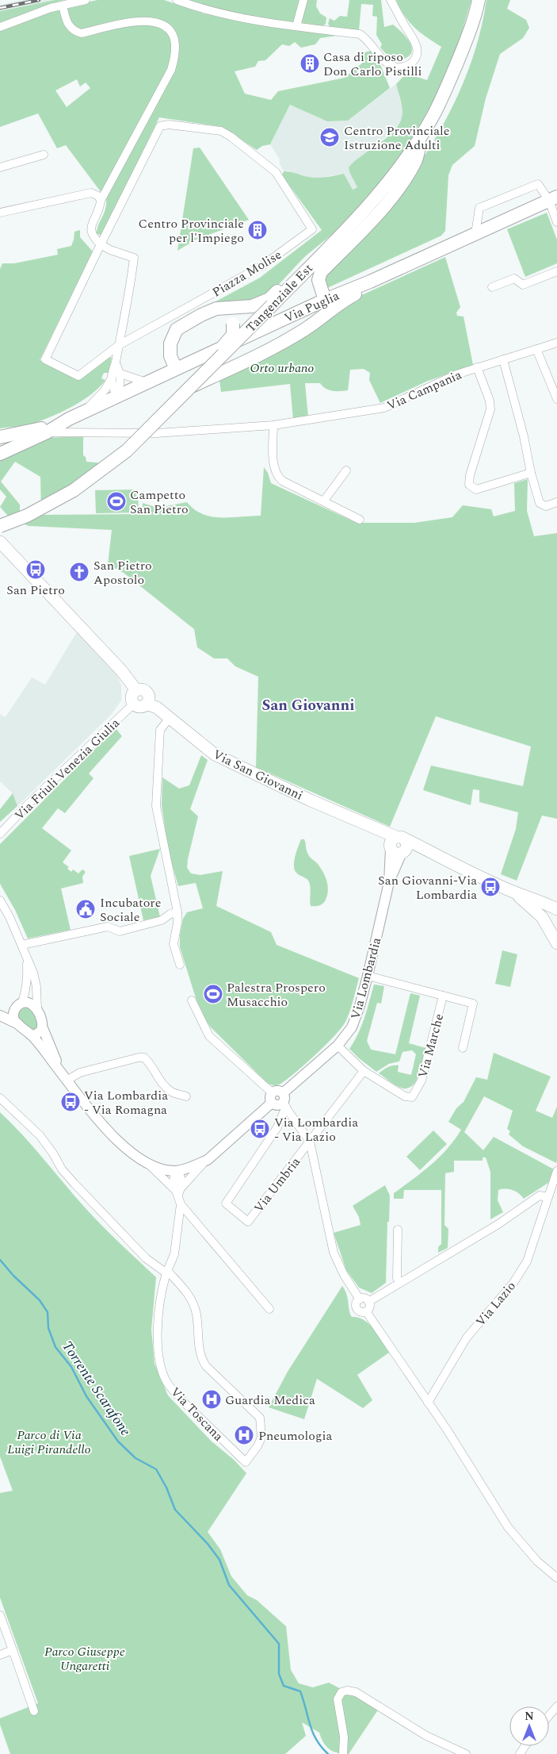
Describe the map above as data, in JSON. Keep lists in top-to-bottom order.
{
  "streets": {
    "main road": ["Tangenziale Est", "Via Puglia", "Via San Giovanni"],
    "street": [
      "Piazza Molise",
      "Via Campania",
      "Via Friuli Venezia Giulia",
      "Via Lombardia",
      "Via Marche",
      "Via Umbria",
      "Via Lazio",
      "Via Toscana"
    ]
  },
  "crossings": [
    ["Via Puglia", "Via Campania"],
    ["Via Friuli Venezia Giulia", "Via San Giovanni"],
    ["Via San Giovanni", "Via Lombardia"],
    ["Via Lombardia", "Via Marche"],
    ["Via Lombardia", "Via Umbria"],
    ["Via Lombardia", "Via Toscana"],
    ["Via Marche", "Via Umbria"]
  ],
  "districts": ["San Giovanni"],
  "water": ["Torrente Scarafone"],
  "parks": ["Orto urbano", "Parco di Via Luigi Pirandello", "Parco Giuseppe Ungaretti"],
  "places": {
    "building": ["Casa di riposo Don Carlo Pistilli", "Centro Provinciale per l'Impiego"],
    "school or university": ["Centro Provinciale Istruzione Adulti"],
    "sports": ["Campetto San Pietro", "Palestra Prospero Musacchio"],
    "bus stop": [
      "San Pietro",
      "San Giovanni-Via Lombardia",
      "Via Lombardia - Via Romagna",
      "Via Lombardia - Via Lazio"
    ],
    "church": ["San Pietro Apostolo"],
    "public building": ["Incubatore Sociale"],
    "hospital": ["Guardia Medica", "Pneumologia"]
  },
  "north": "top"
}
